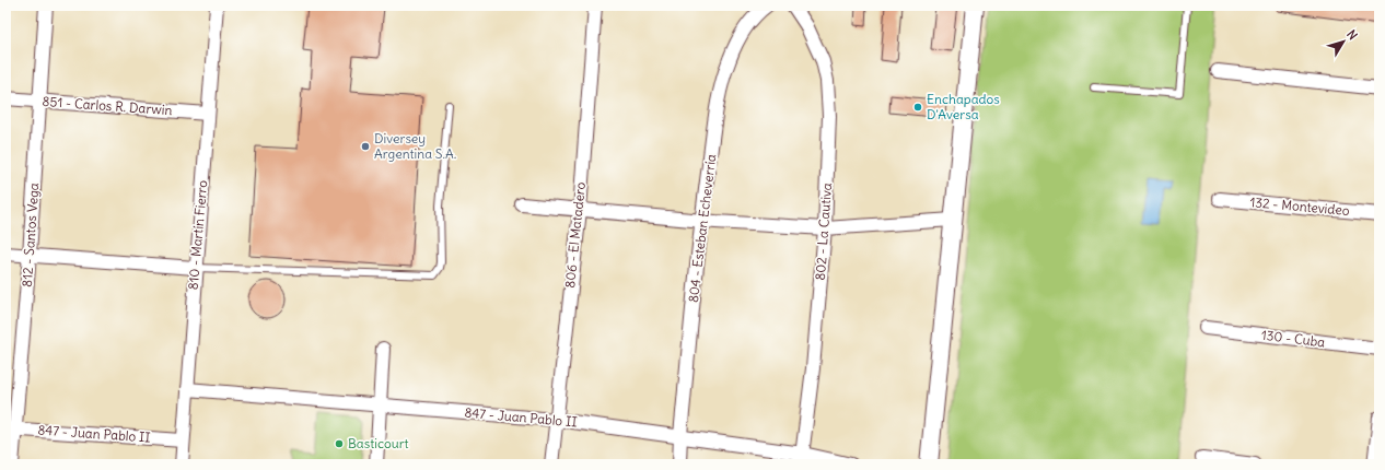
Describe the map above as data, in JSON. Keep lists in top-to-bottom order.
{
  "streets": {
    "street": [
      "851 - Carlos R. Darwin",
      "132 - Montevideo",
      "804 - Esteban Echeverría",
      "802 - La Cautiva",
      "812 - Santos Vega",
      "810 - Martín Fierro",
      "806 - El Matadero",
      "130 - Cuba",
      "847 - Juan Pablo II"
    ]
  },
  "crossings": [
    ["851 - Carlos R. Darwin", "812 - Santos Vega"],
    ["851 - Carlos R. Darwin", "810 - Martín Fierro"],
    ["804 - Esteban Echeverría", "847 - Juan Pablo II"],
    ["802 - La Cautiva", "847 - Juan Pablo II"],
    ["812 - Santos Vega", "847 - Juan Pablo II"],
    ["810 - Martín Fierro", "847 - Juan Pablo II"],
    ["806 - El Matadero", "847 - Juan Pablo II"]
  ],
  "places": ["Enchapados D'Aversa", "Diversey Argentina S.A.", "Basticourt"],
  "north": "top right"
}
